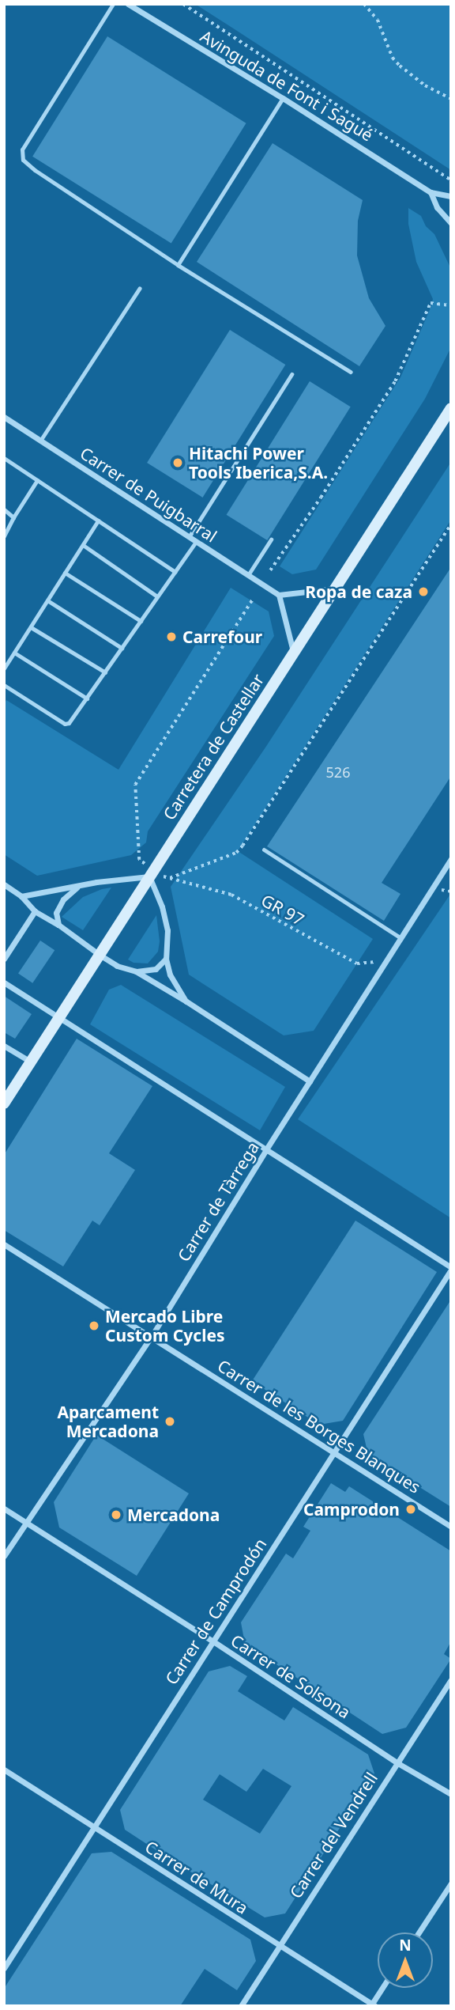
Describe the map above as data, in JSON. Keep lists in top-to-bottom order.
{
  "streets": {
    "street": [
      "Avinguda de Font i Sagué",
      "Carrer de Puigbarral",
      "Carretera de Castellar",
      "Carrer de Tàrrega",
      "Carrer de les Borges Blanques",
      "Carrer de Camprodón",
      "Carrer de Solsona",
      "Carrer del Vendrell",
      "Carrer de Mura"
    ],
    "path": ["GR 97"]
  },
  "crossings": [
    ["GR 97", "Carrer de Tàrrega"],
    ["Carrer de Tàrrega", "Carrer de les Borges Blanques"],
    ["Carrer de Tàrrega", "Carrer de Solsona"],
    ["Carrer de les Borges Blanques", "Carrer de Camprodón"],
    ["Carrer de Camprodón", "Carrer de Solsona"],
    ["Carrer de Camprodón", "Carrer de Mura"],
    ["Carrer de Solsona", "Carrer del Vendrell"],
    ["Carrer del Vendrell", "Carrer de Mura"]
  ],
  "places": [
    "Hitachi Power Tools Iberica,S.A.",
    "Ropa de caza",
    "Carrefour",
    "Mercado Libre Custom Cycles",
    "Aparcament Mercadona",
    "Camprodon",
    "Mercadona"
  ],
  "house_numbers": ["526"],
  "north": "top"
}
